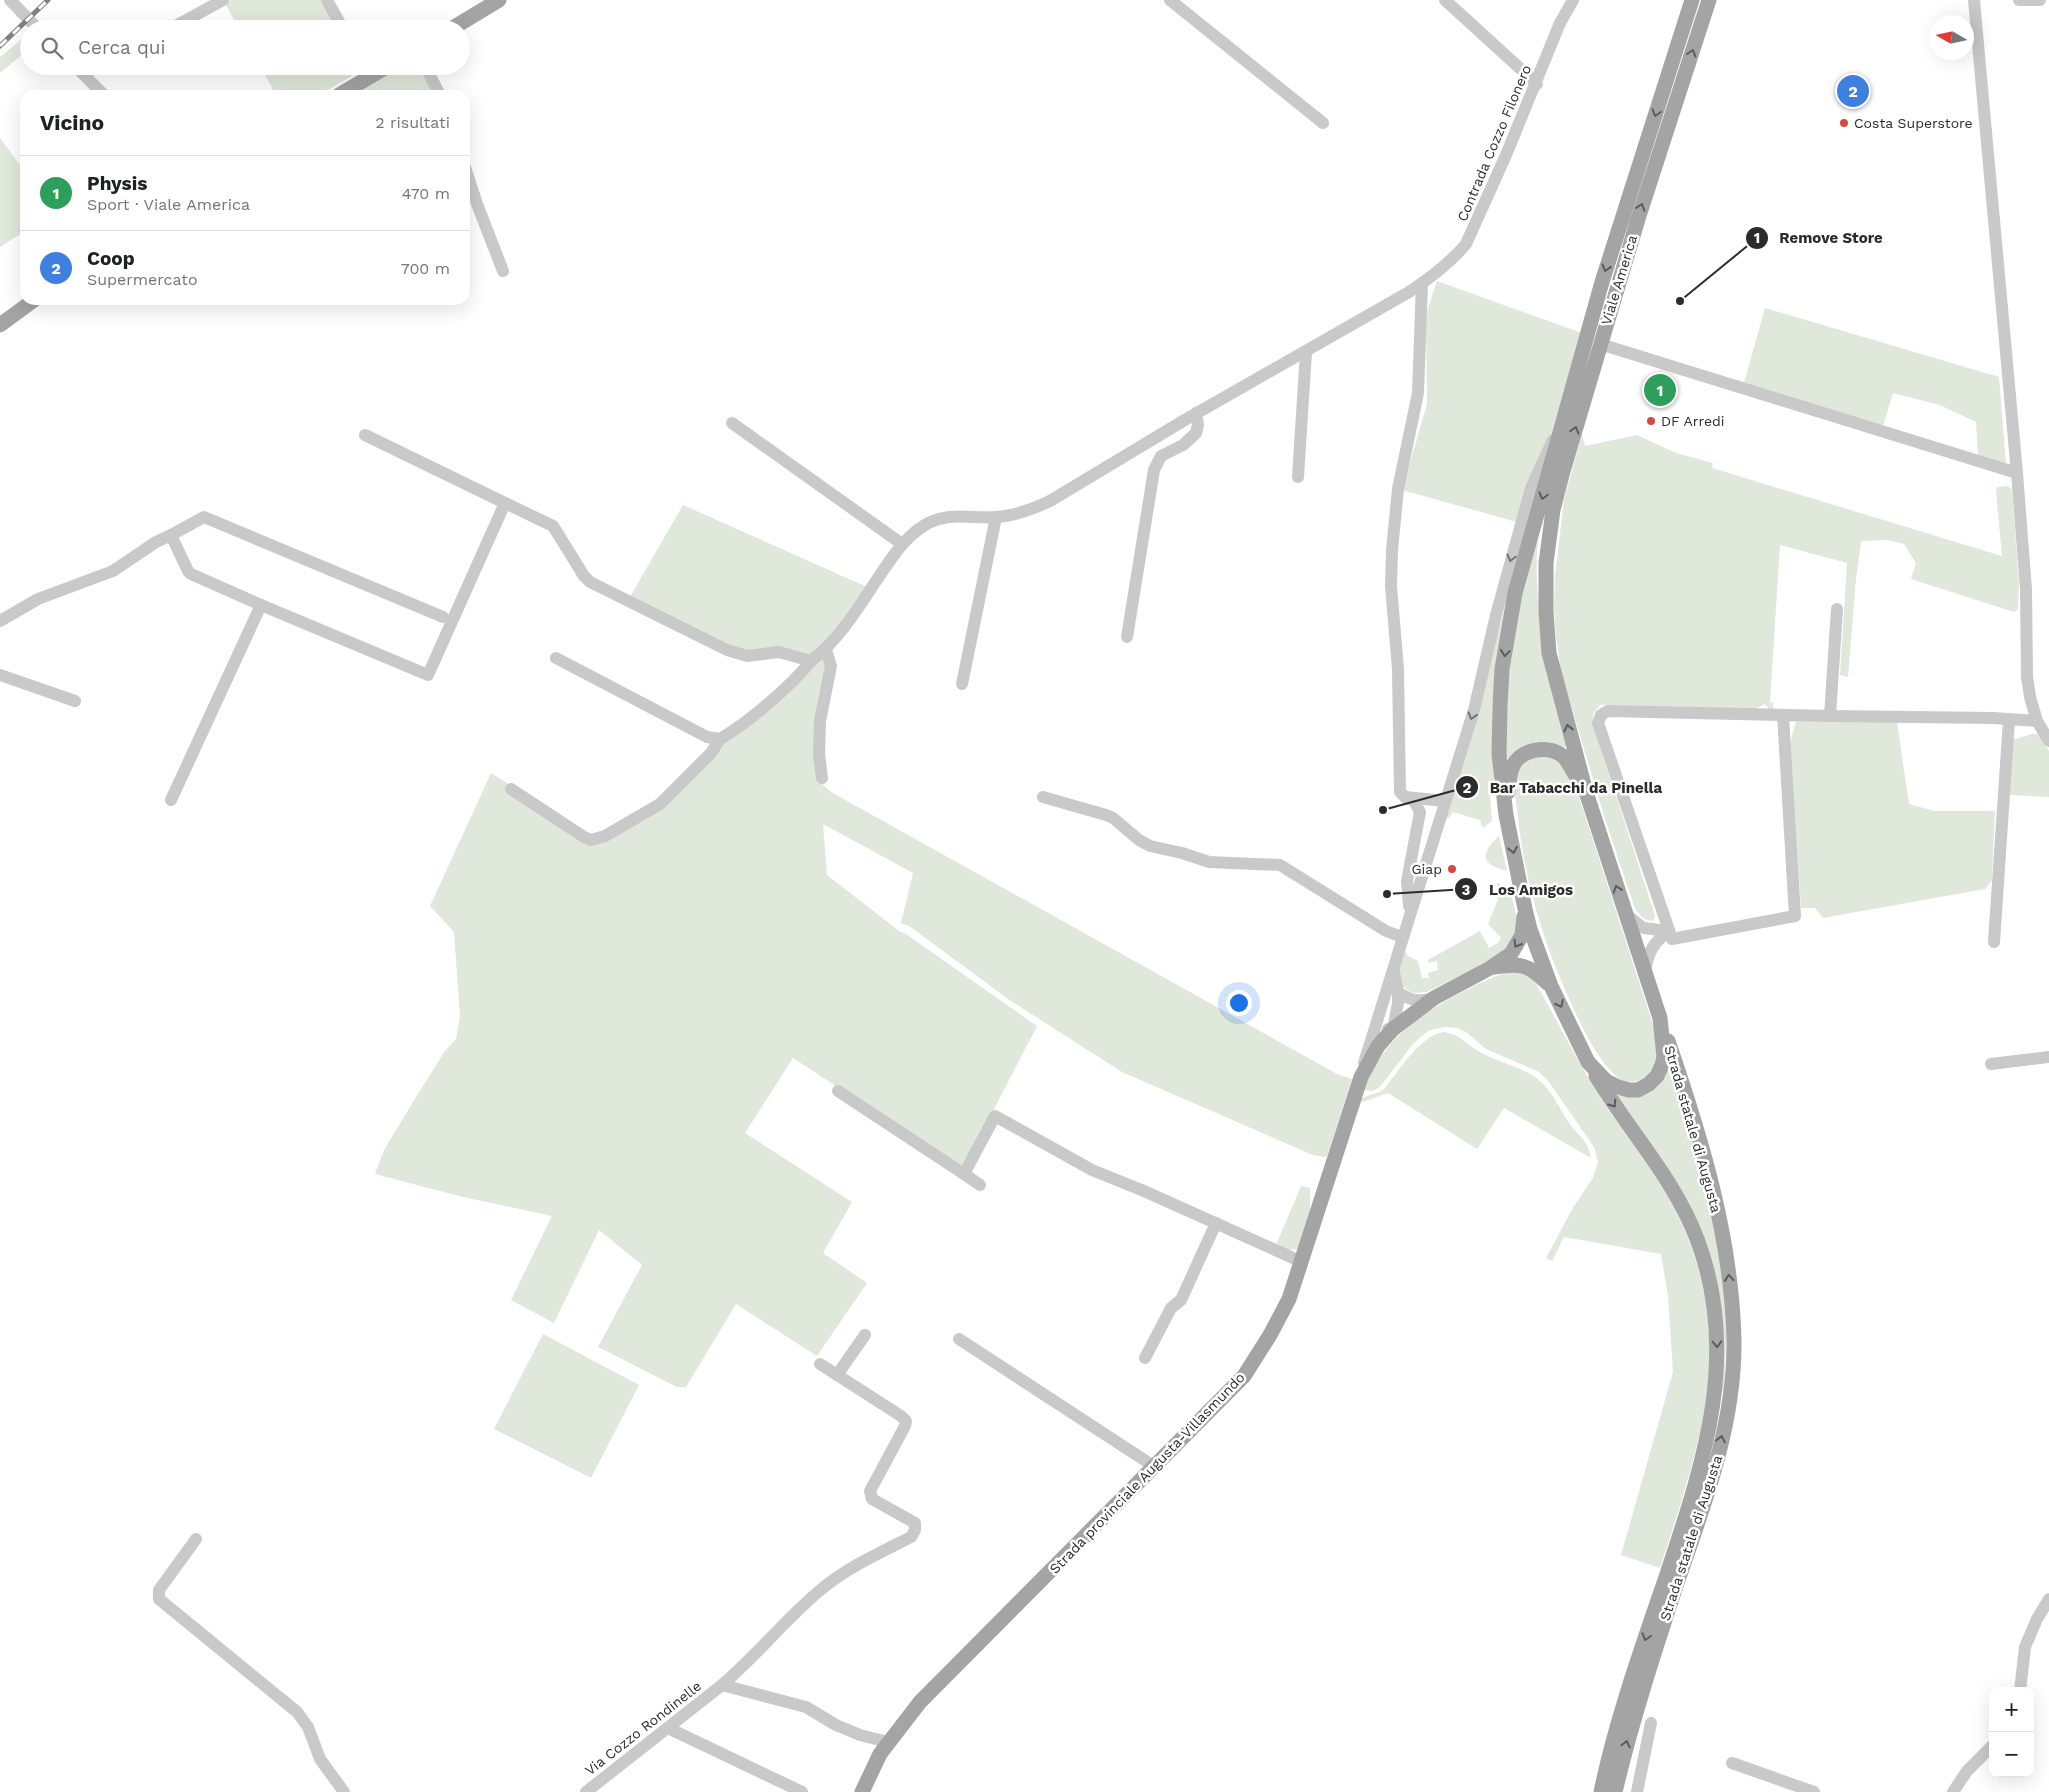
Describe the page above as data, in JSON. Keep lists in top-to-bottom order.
{
  "streets": {
    "main road": ["Viale America", "Strada statale di Augusta", "Strada provinciale Augusta-Villasmundo"],
    "street": ["Contrada Cozzo Filonero", "Via Cozzo Rondinelle"]
  },
  "crossings": [
    ["Strada provinciale Augusta-Villasmundo", "Via Cozzo Rondinelle"]
  ],
  "places": [
    "Costa Superstore",
    "Remove Store",
    "DF Arredi",
    "Bar Tabacchi da Pinella",
    "Giap",
    "Los Amigos"
  ],
  "north": "left",
  "page": {
    "search": "Cerca qui",
    "pins": ["2", "1"],
    "heading": ["Vicino", "2 risultati"],
    "list": [
      {
        "mark": "1",
        "name": "Physis",
        "note": "Sport · Viale America",
        "value": "470 m"
      },
      {
        "mark": "2",
        "name": "Coop",
        "note": "Supermercato",
        "value": "700 m"
      }
    ],
    "map_buttons": ["+", "−"]
  }
}
